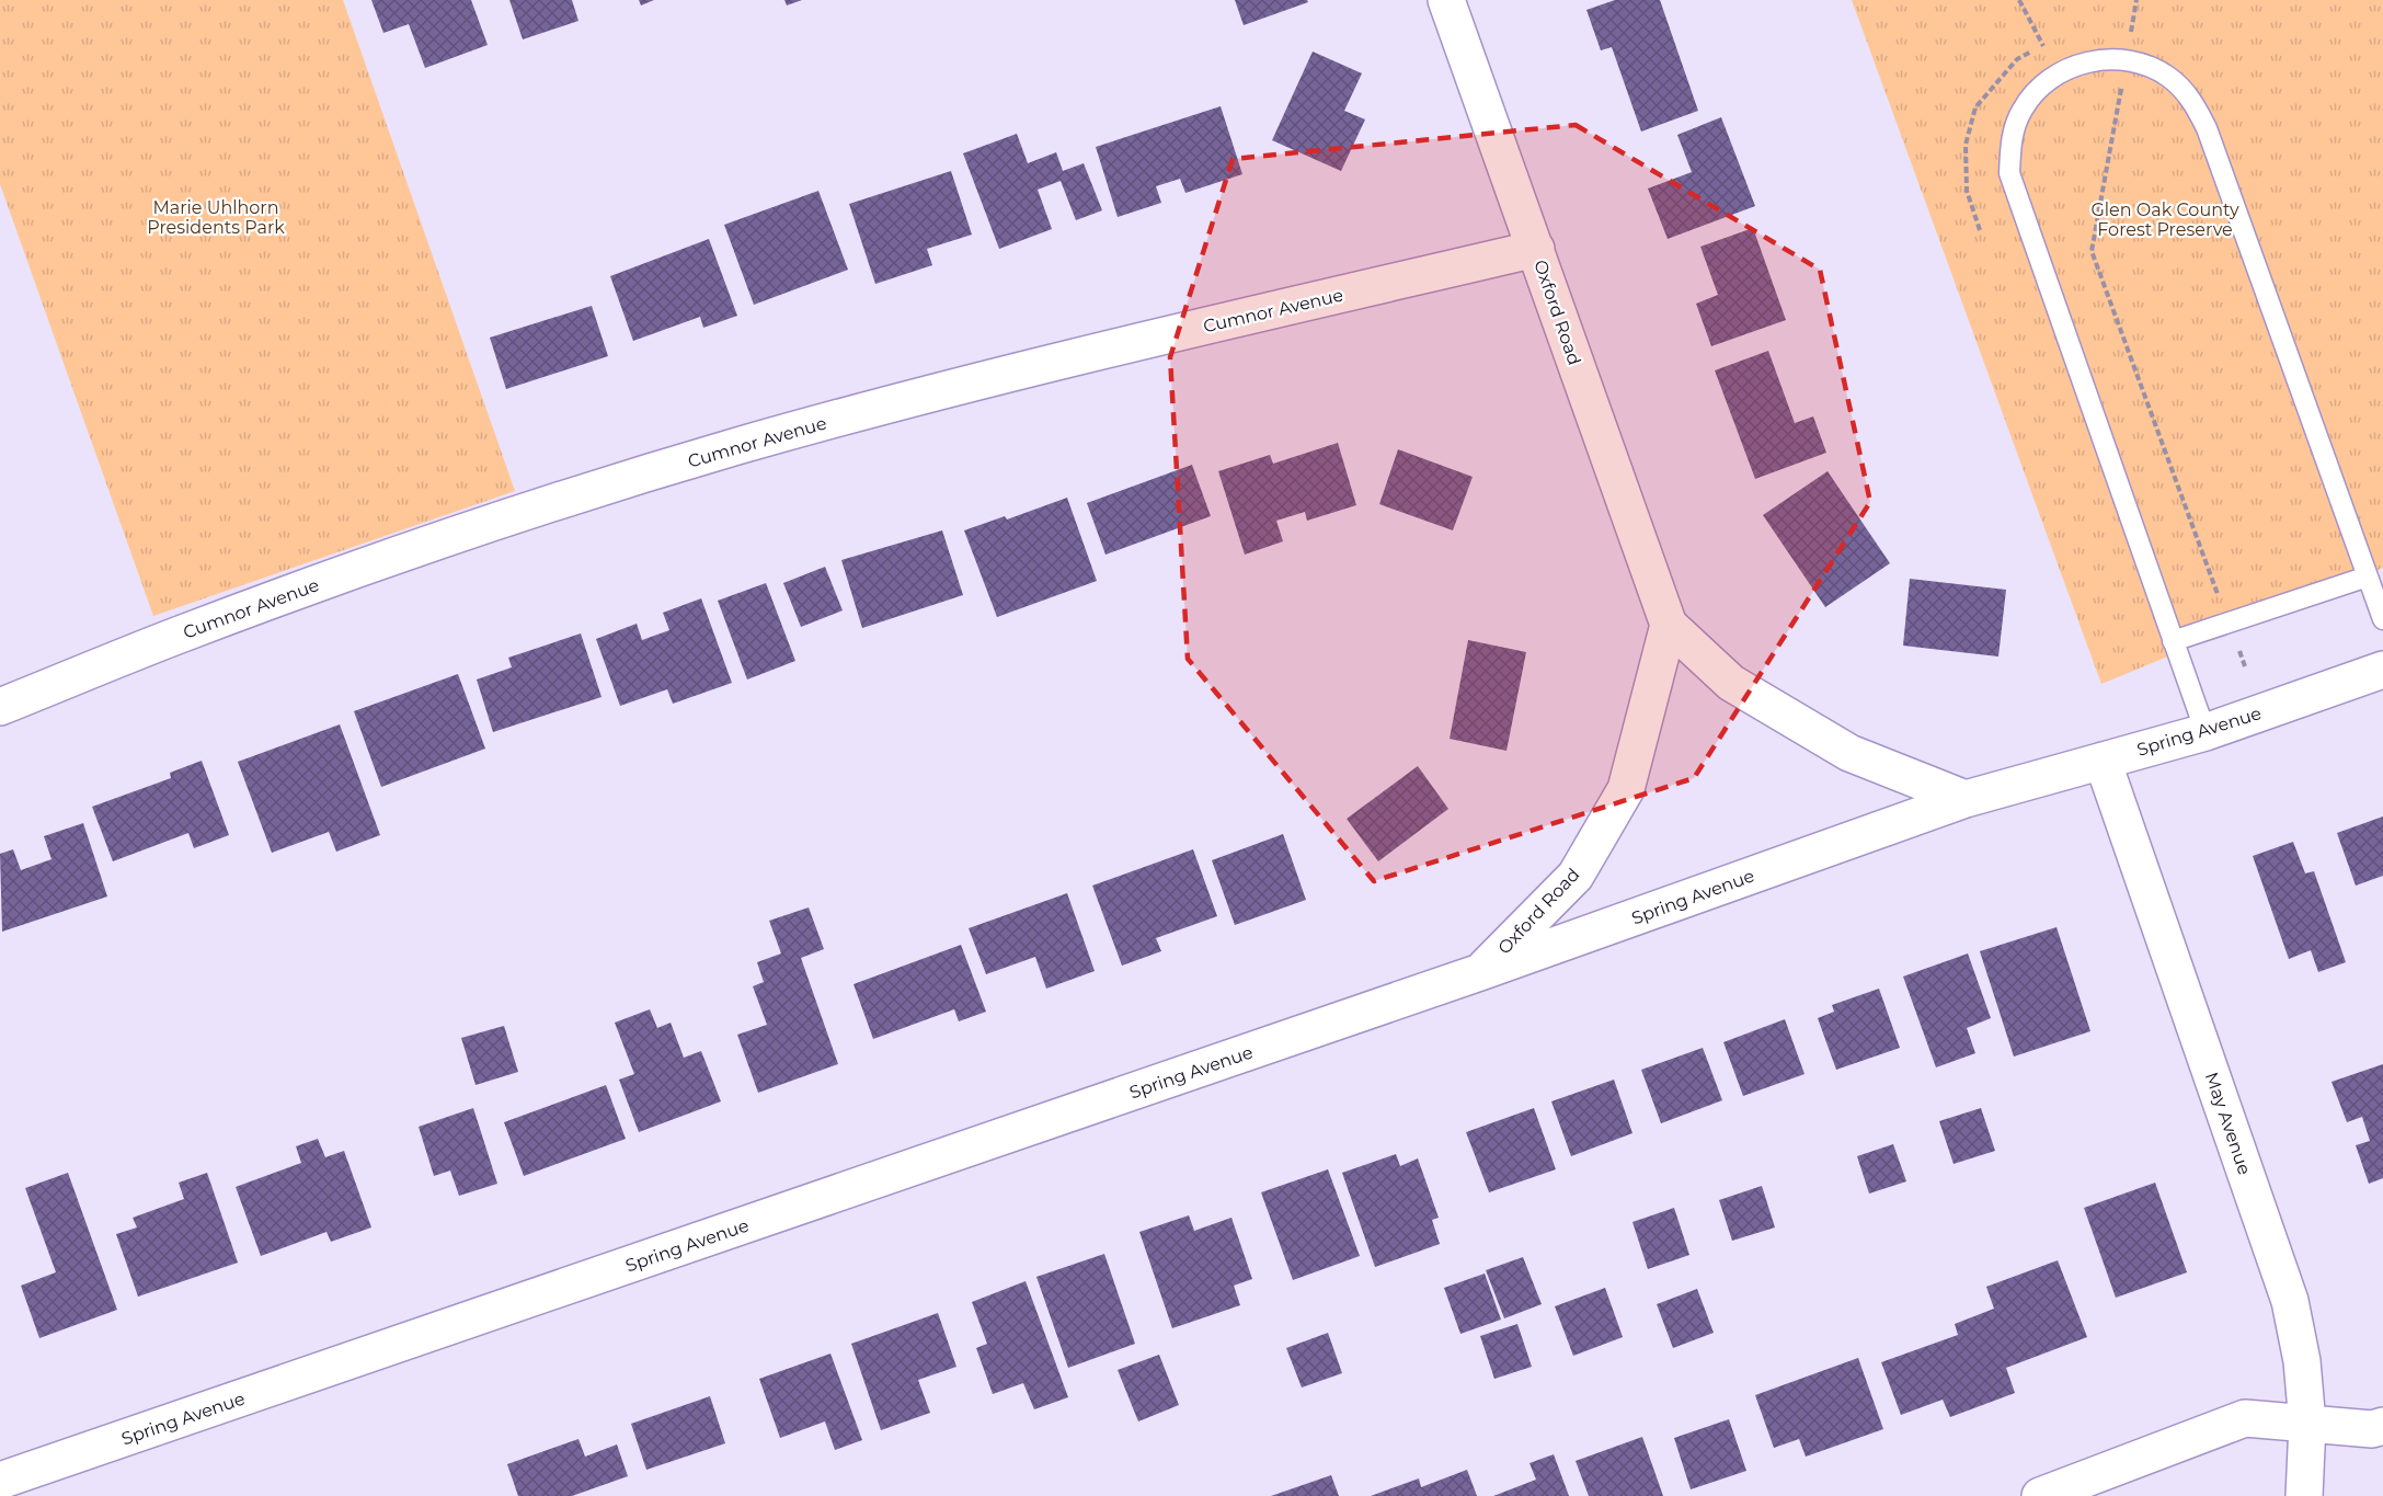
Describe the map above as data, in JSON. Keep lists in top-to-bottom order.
{
  "streets": {
    "street": [
      "Cumnor Avenue",
      "Oxford Road",
      "Spring Avenue",
      "May Avenue"
    ]
  },
  "crossings": [
    ["Cumnor Avenue", "Oxford Road"],
    ["Oxford Road", "Spring Avenue"],
    ["Spring Avenue", "May Avenue"]
  ],
  "parks": ["Marie Uhlhorn Presidents Park", "Glen Oak County Forest Preserve"]
}
